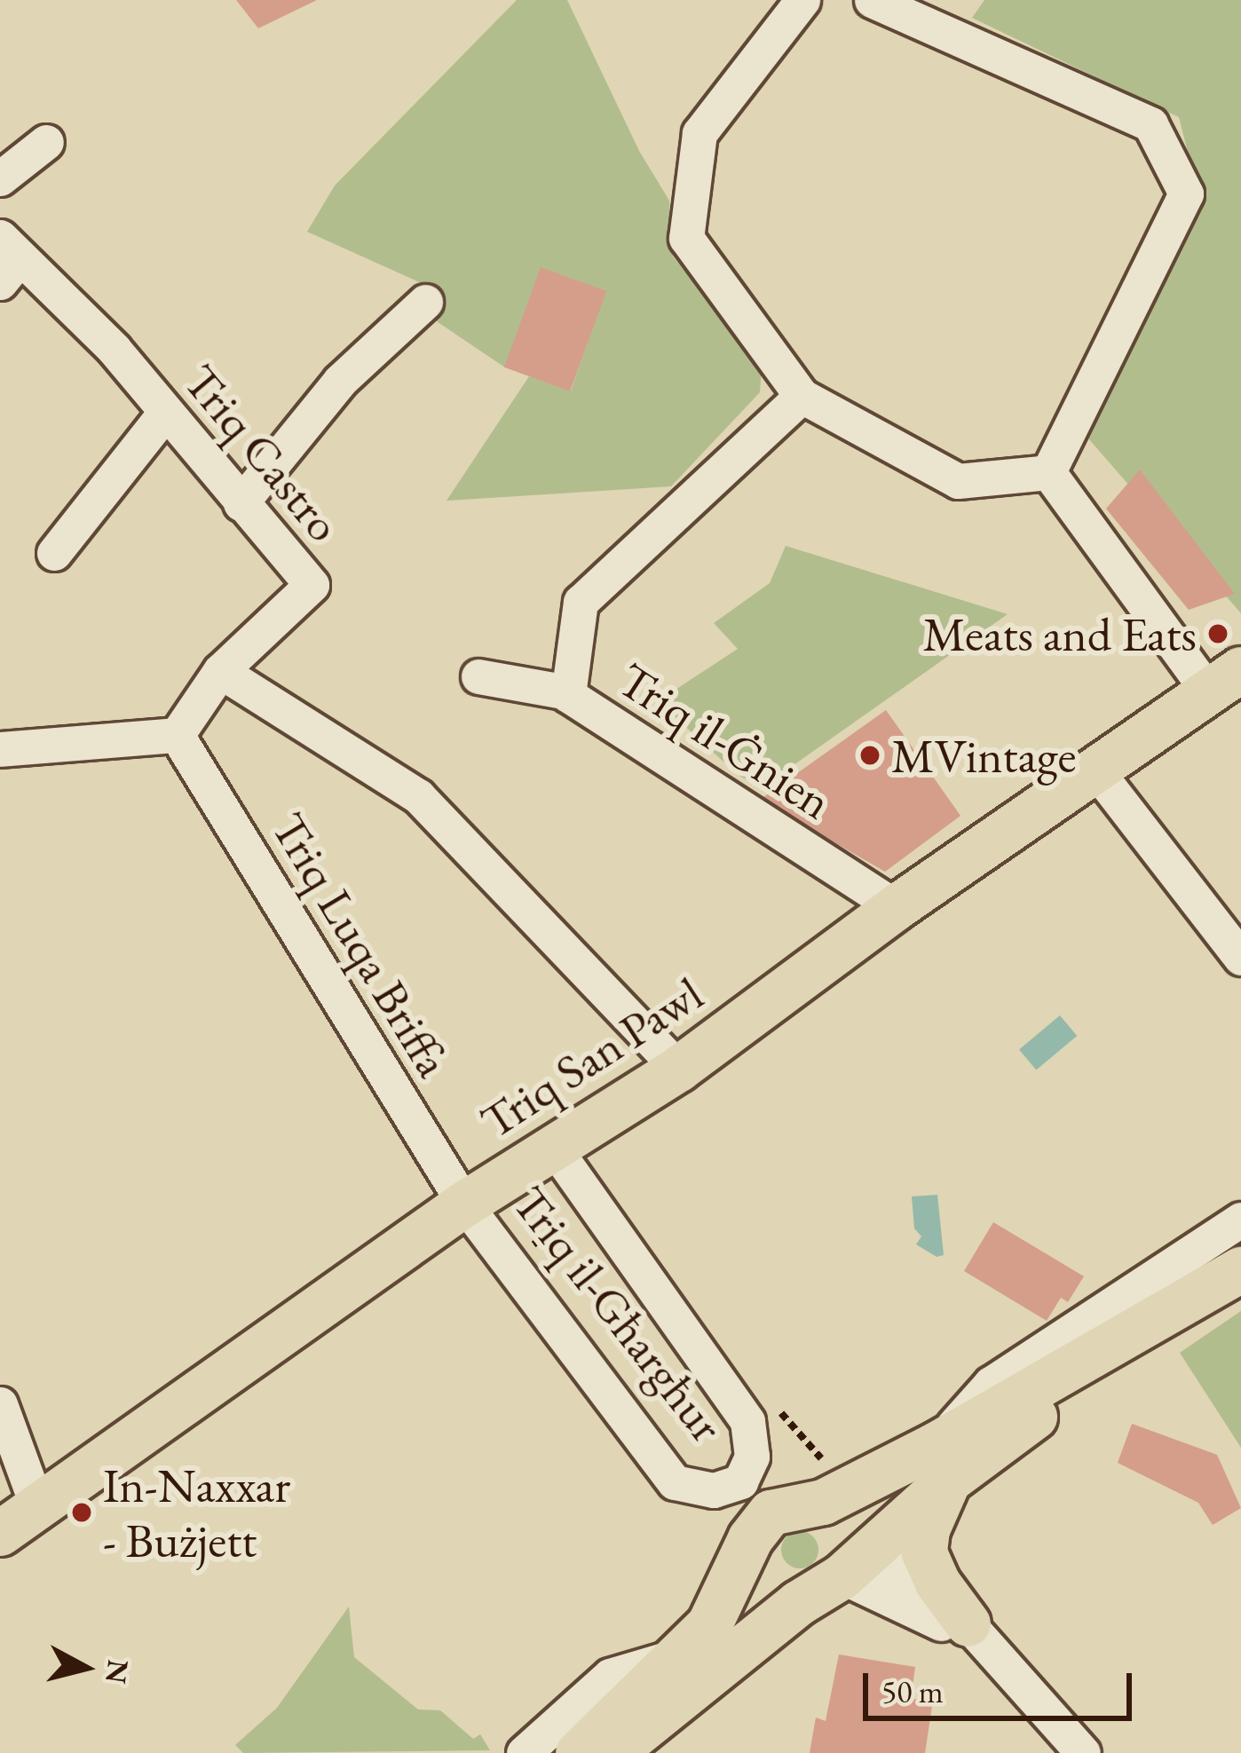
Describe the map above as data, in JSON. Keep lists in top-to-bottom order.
{
  "streets": {
    "main road": ["Triq San Pawl"],
    "street": [
      "Triq Castro",
      "Triq il-Ġnien",
      "Triq Luqa Briffa",
      "Triq il-Għargħur"
    ]
  },
  "crossings": [
    ["Triq Castro", "Triq Luqa Briffa"],
    ["Triq il-Ġnien", "Triq San Pawl"],
    ["Triq Luqa Briffa", "Triq San Pawl"],
    ["Triq Luqa Briffa", "Triq il-Għargħur"],
    ["Triq San Pawl", "Triq il-Għargħur"]
  ],
  "places": ["Meats and Eats", "MVintage", "In-Naxxar - Bużjett"],
  "scale_bar": "50 m",
  "north": "right"
}
